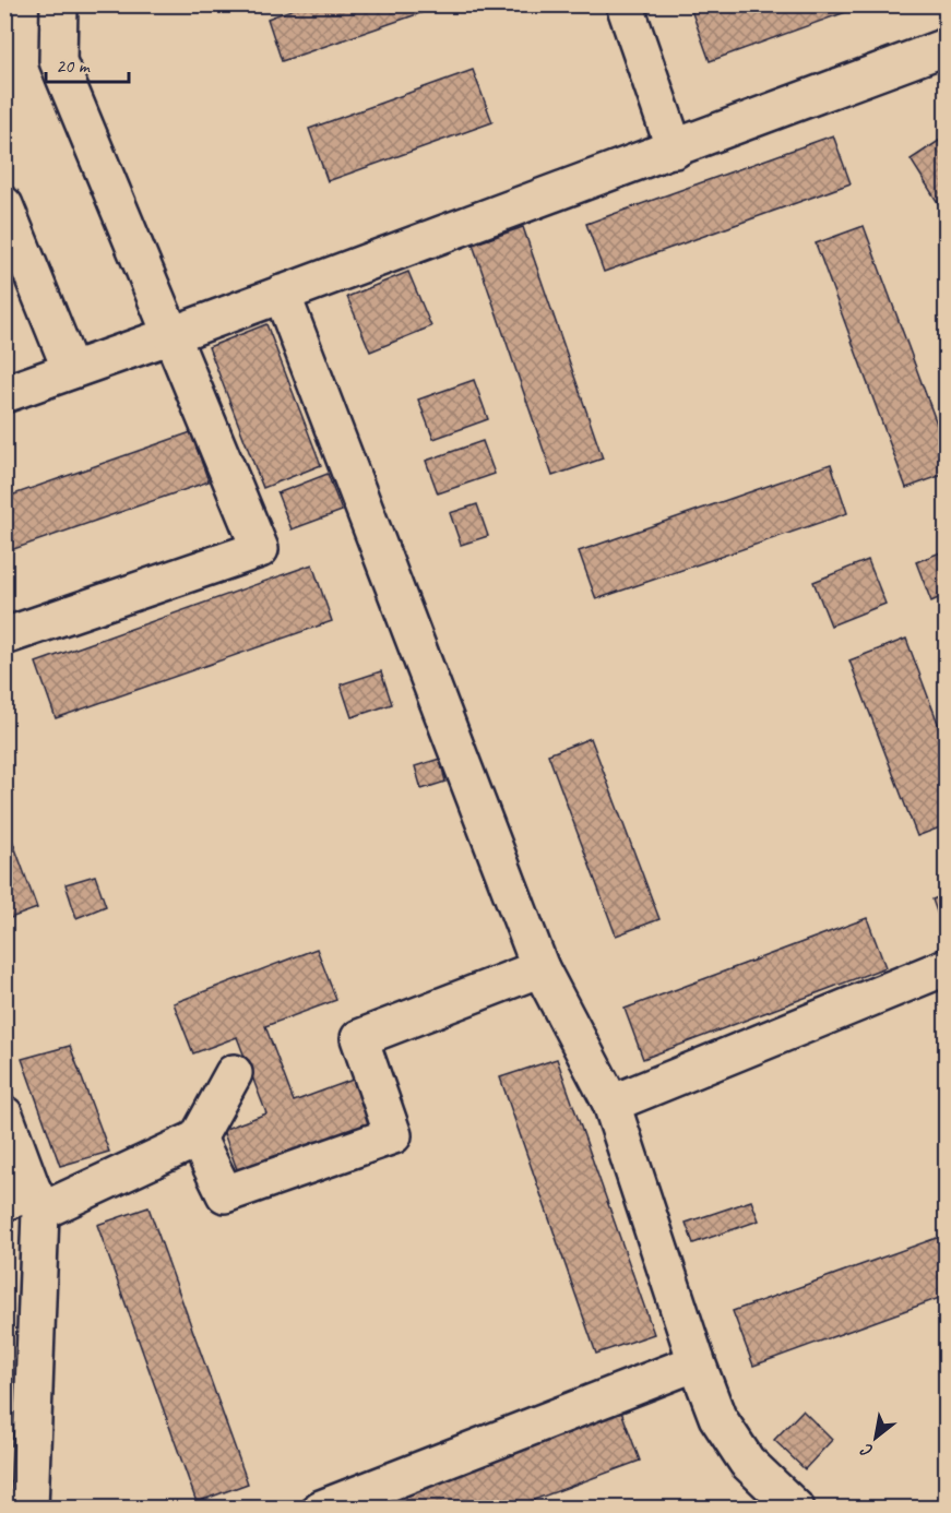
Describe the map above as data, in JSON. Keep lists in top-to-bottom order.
{
  "scale_bar": "20 m",
  "north": "bottom left"
}
